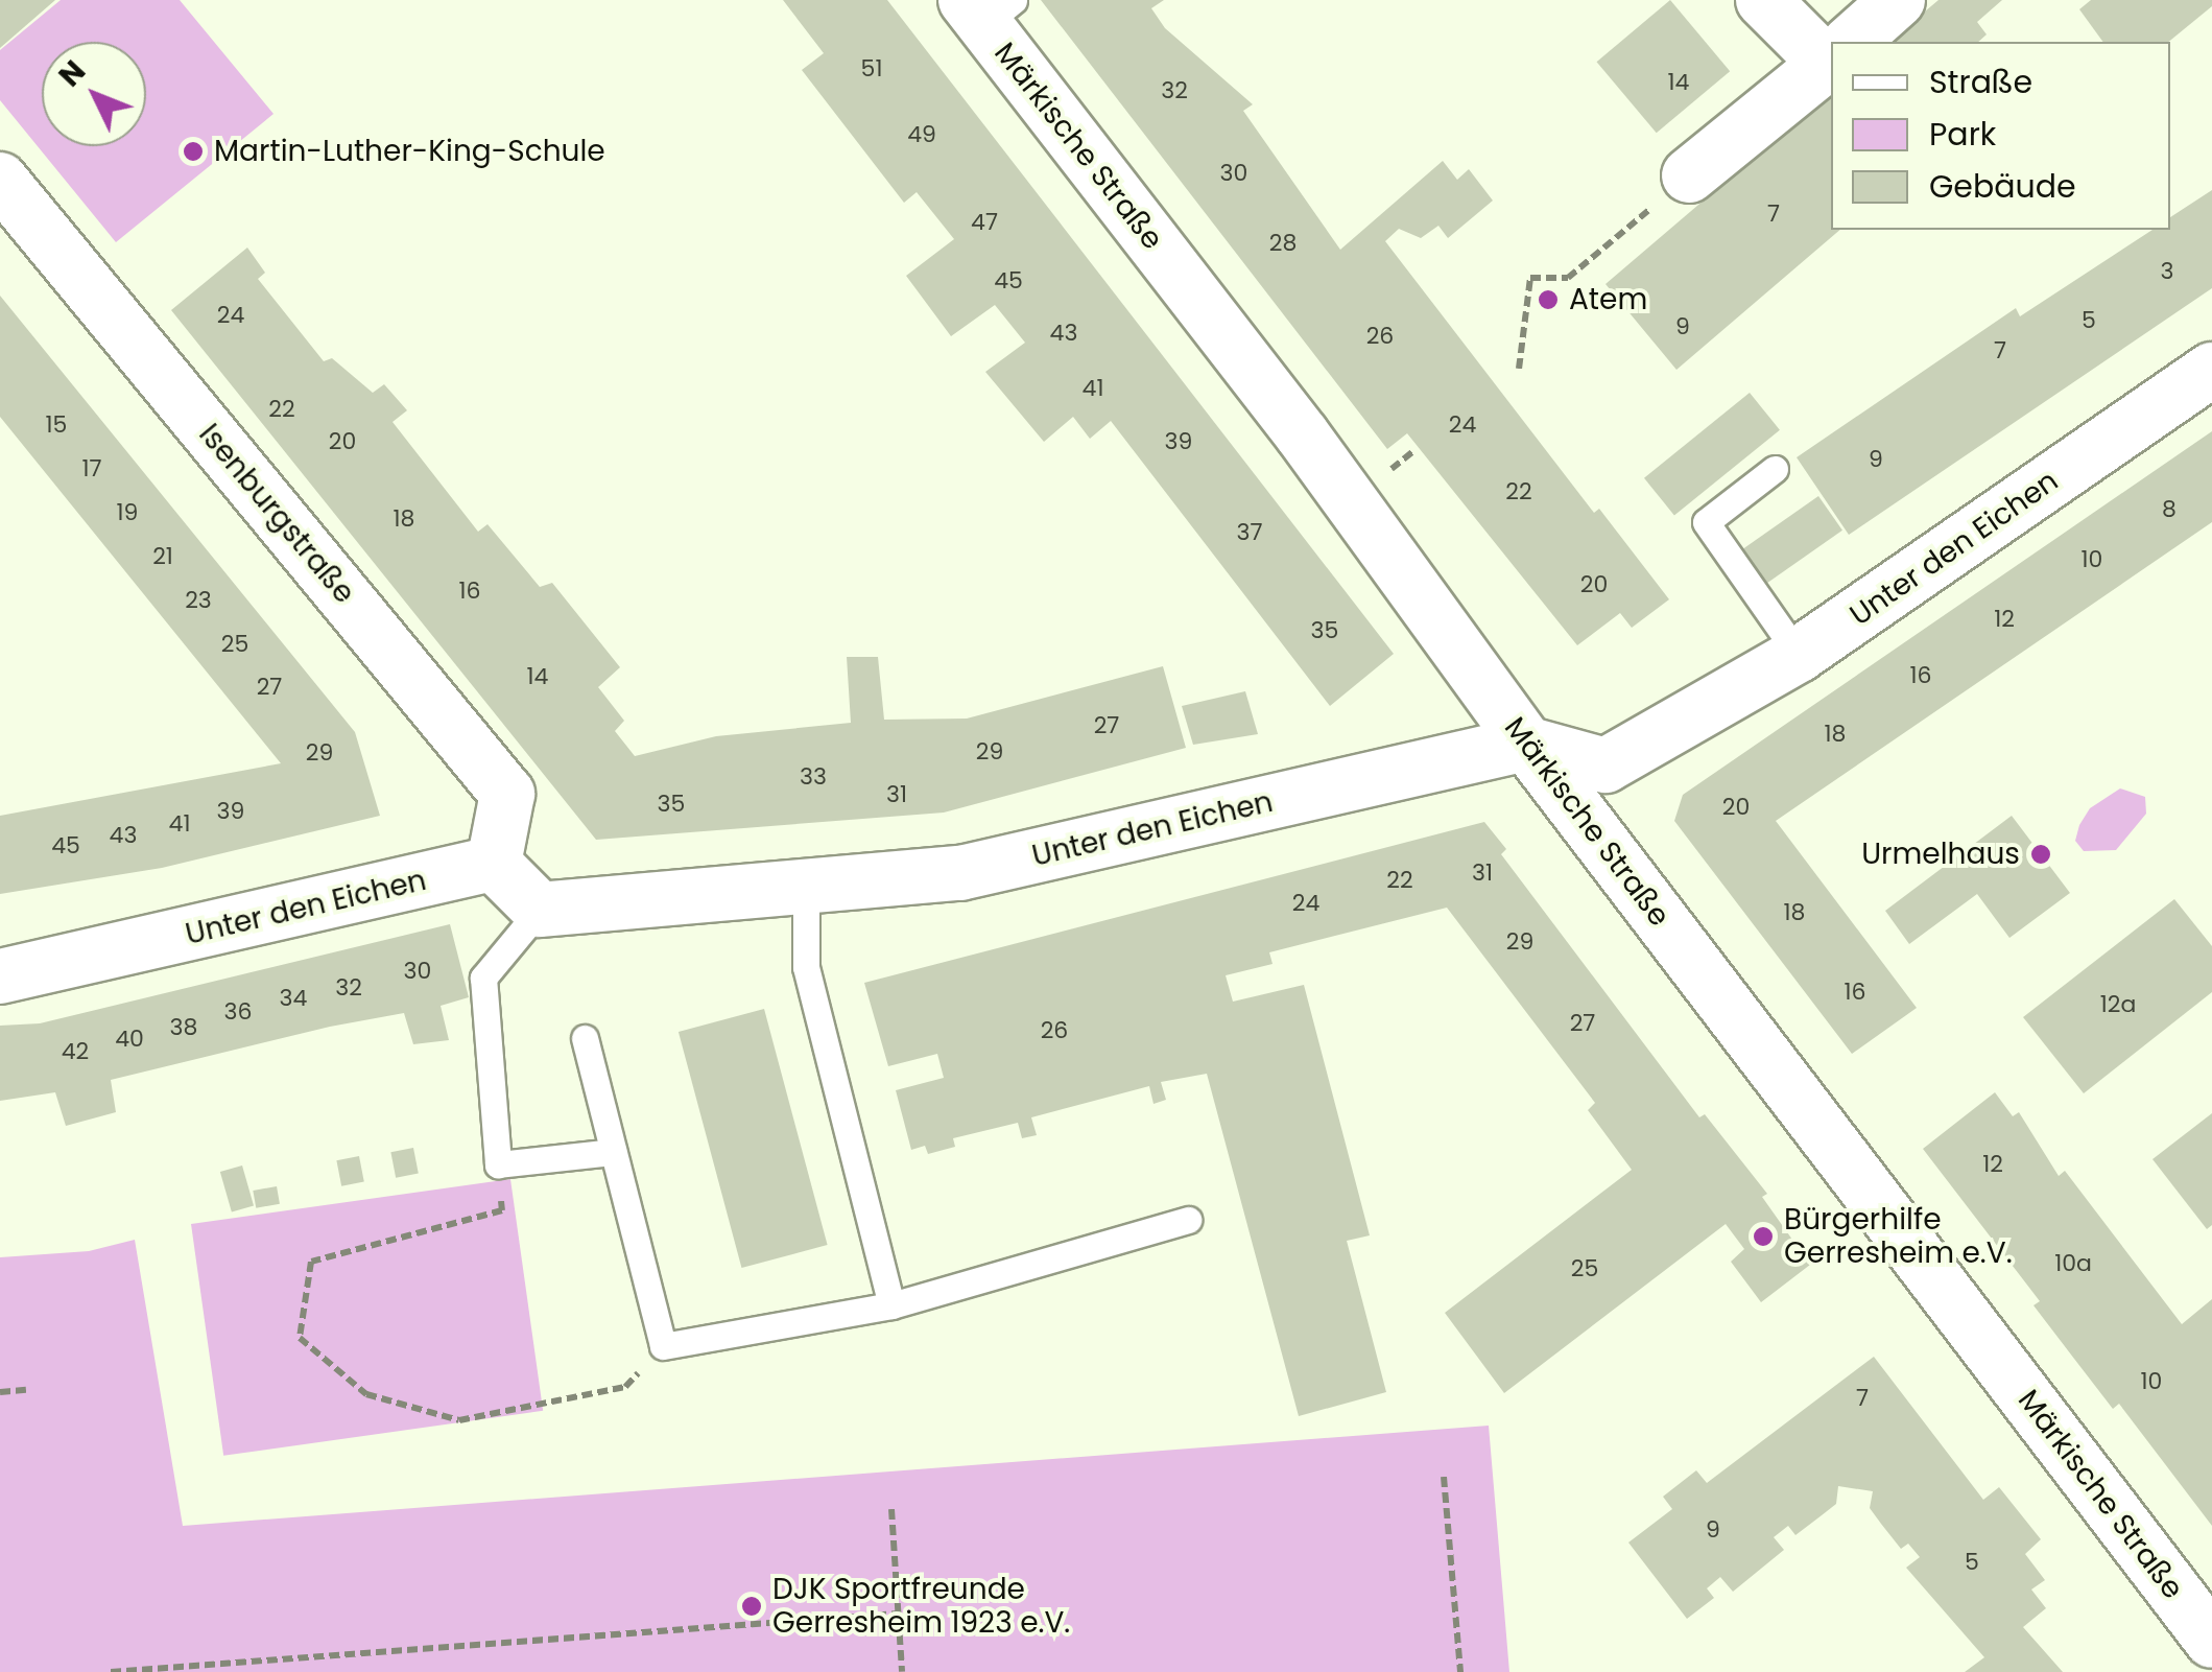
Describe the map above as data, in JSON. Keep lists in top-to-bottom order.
{
  "streets": {
    "street": ["Märkische Straße", "Isenburgstraße", "Unter den Eichen"]
  },
  "crossings": [
    ["Märkische Straße", "Unter den Eichen"],
    ["Isenburgstraße", "Unter den Eichen"]
  ],
  "places": [
    "Martin-Luther-King-Schule",
    "Atem",
    "Urmelhaus",
    "Bürgerhilfe Gerresheim e.V.",
    "DJK Sportfreunde Gerresheim 1923 e.V."
  ],
  "house_numbers": [
    "51",
    "14",
    "32",
    "49",
    "30",
    "7",
    "47",
    "28",
    "3",
    "45",
    "24",
    "5",
    "9",
    "43",
    "26",
    "7",
    "41",
    "22",
    "15",
    "24",
    "20",
    "39",
    "9",
    "17",
    "22",
    "8",
    "19",
    "18",
    "37",
    "21",
    "10",
    "20",
    "16",
    "23",
    "12",
    "35",
    "25",
    "16",
    "14",
    "27",
    "27",
    "18",
    "29",
    "29",
    "33",
    "31",
    "35",
    "20",
    "39",
    "41",
    "43",
    "45",
    "31",
    "22",
    "24",
    "18",
    "29",
    "30",
    "32",
    "16",
    "34",
    "12a",
    "36",
    "27",
    "38",
    "26",
    "40",
    "42",
    "12",
    "10a",
    "25",
    "10",
    "7",
    "9",
    "5"
  ],
  "legend": ["Straße", "Park", "Gebäude"],
  "north": "top left"
}
